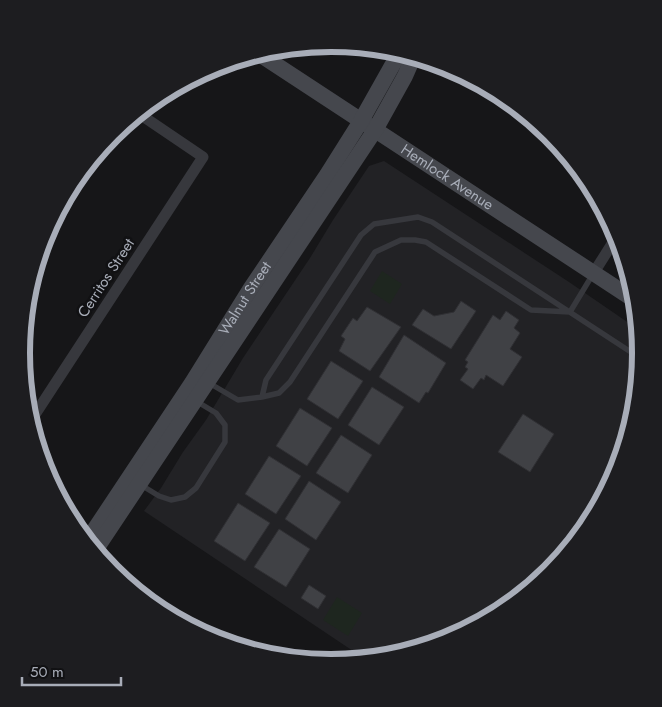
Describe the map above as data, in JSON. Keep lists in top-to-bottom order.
{
  "streets": {
    "street": ["Hemlock Avenue", "Cerritos Street", "Walnut Street"]
  },
  "crossings": [
    ["Hemlock Avenue", "Walnut Street"]
  ],
  "scale_bar": "50 m"
}
